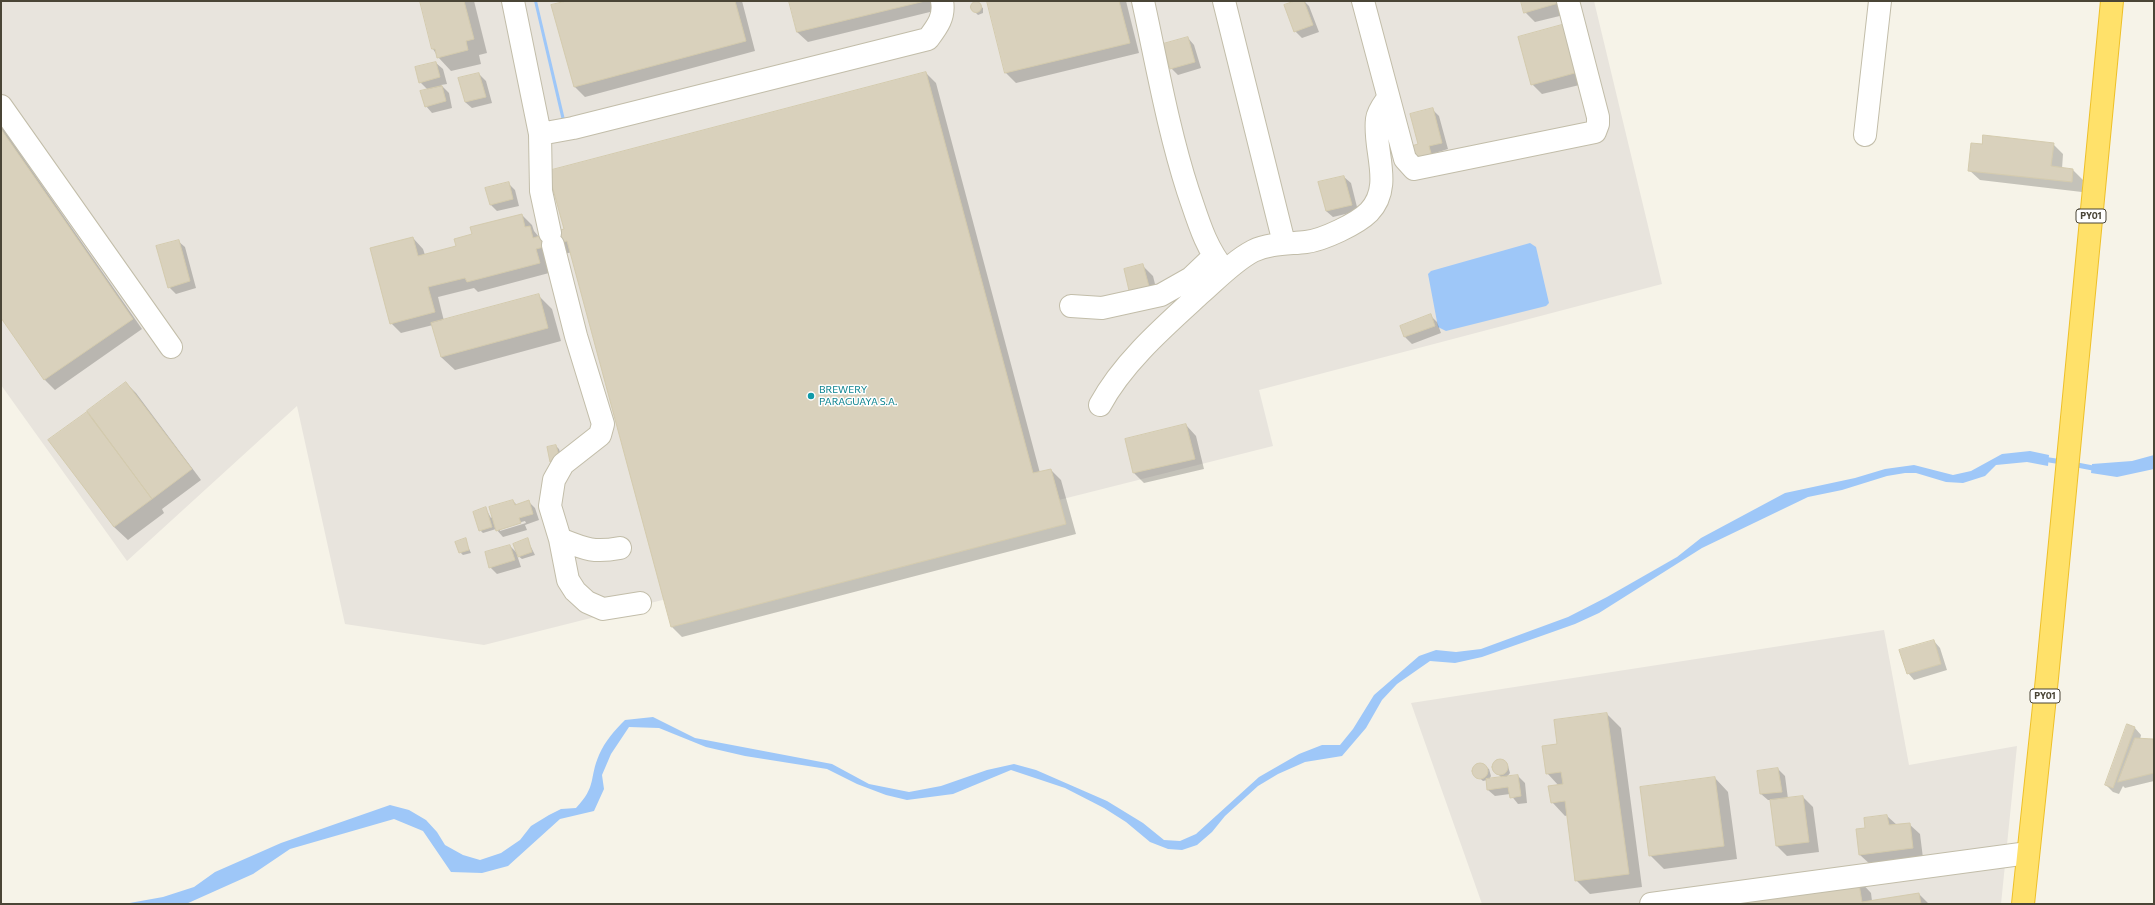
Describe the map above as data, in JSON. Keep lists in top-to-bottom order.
{
  "streets": {
    "highway": ["PY01"]
  },
  "places": ["BREWERY PARAGUAYA S.A."]
}
